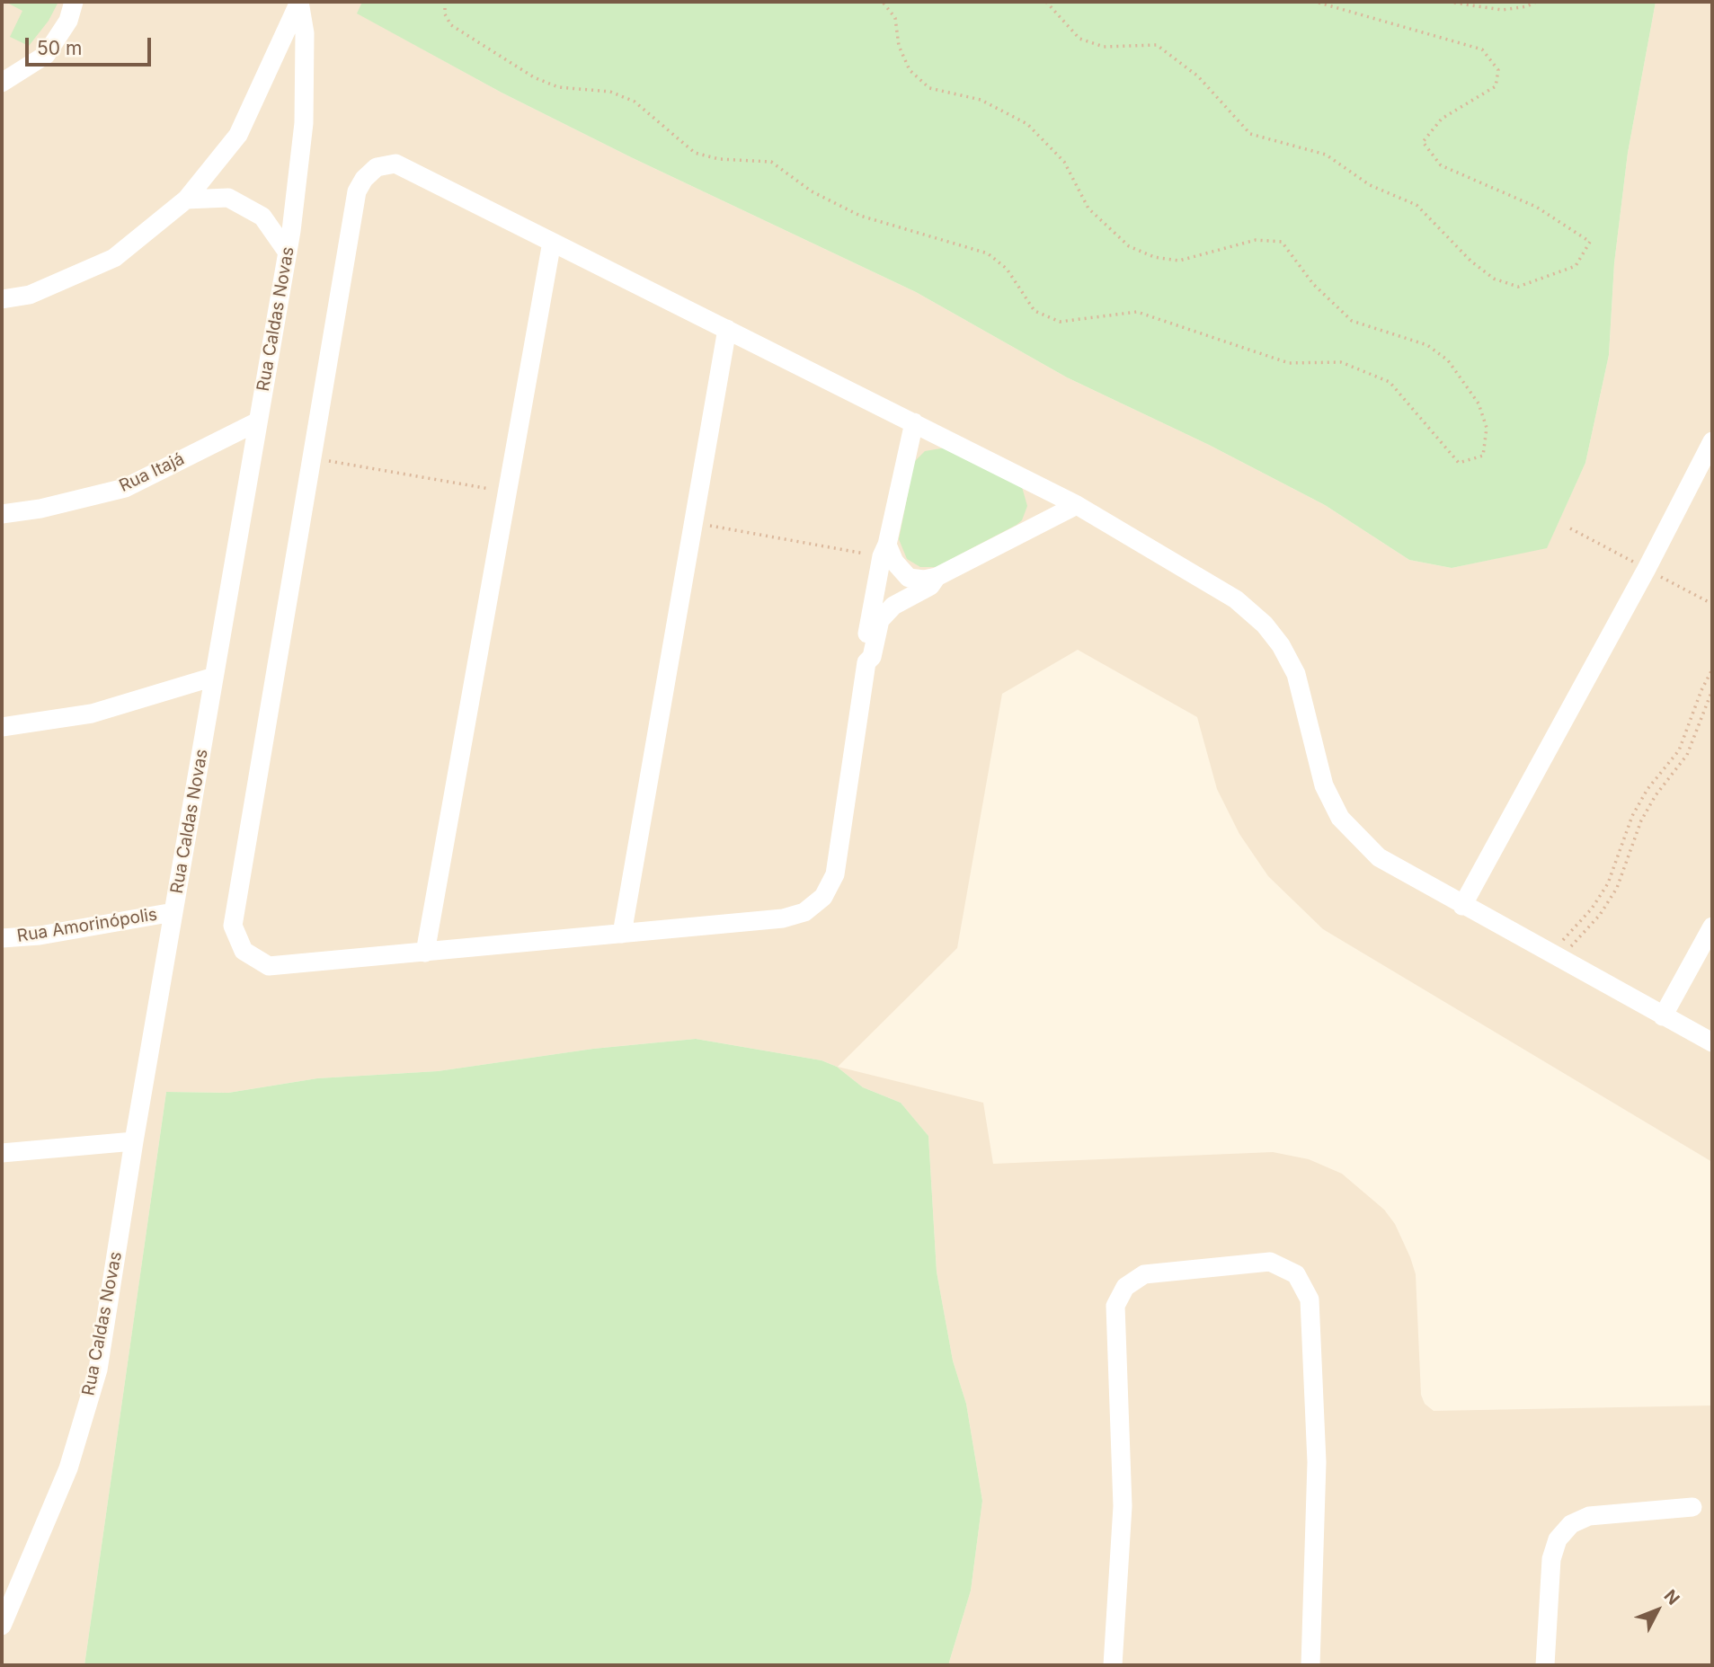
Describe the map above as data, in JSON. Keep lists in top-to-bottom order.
{
  "streets": {
    "street": ["Rua Caldas Novas", "Rua Itajá", "Rua Amorinópolis"]
  },
  "crossings": [
    ["Rua Caldas Novas", "Rua Itajá"],
    ["Rua Caldas Novas", "Rua Amorinópolis"]
  ],
  "scale_bar": "50 m",
  "north": "top right"
}
